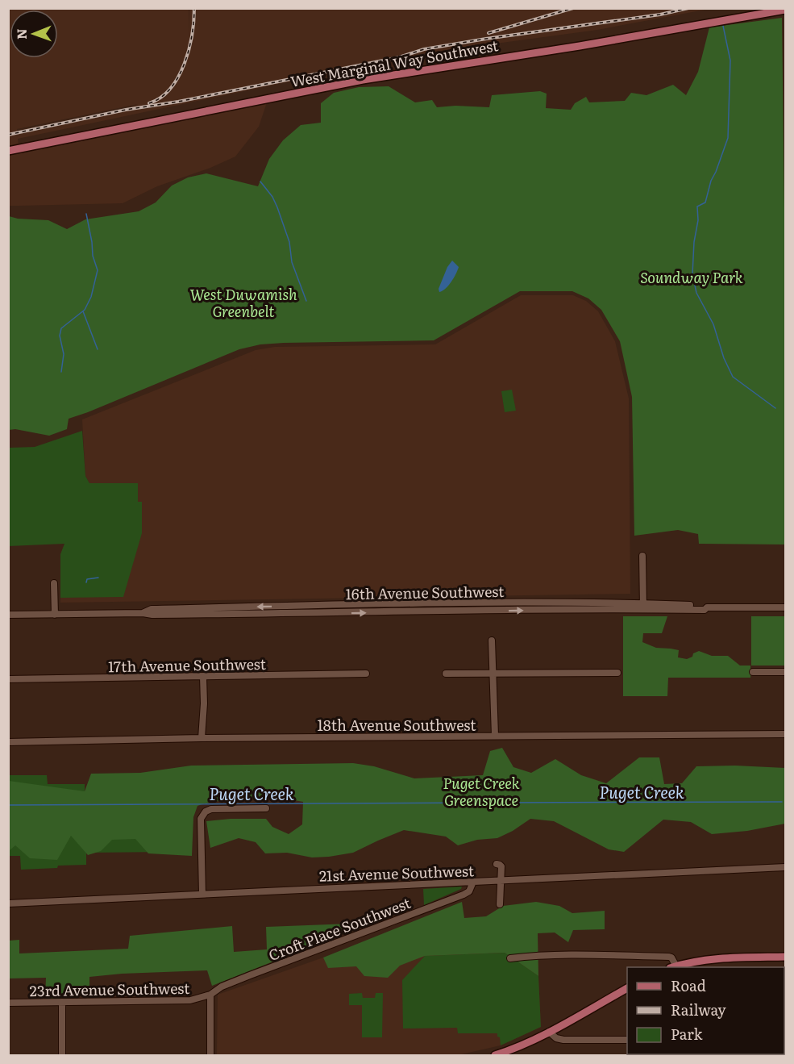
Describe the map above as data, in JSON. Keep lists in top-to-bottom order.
{
  "streets": {
    "main road": ["West Marginal Way Southwest"],
    "street": [
      "16th Avenue Southwest",
      "17th Avenue Southwest",
      "18th Avenue Southwest",
      "21st Avenue Southwest",
      "Croft Place Southwest",
      "23rd Avenue Southwest"
    ]
  },
  "crossings": [
    ["21st Avenue Southwest", "Croft Place Southwest"],
    ["Croft Place Southwest", "23rd Avenue Southwest"]
  ],
  "water": ["Puget Creek"],
  "parks": ["Soundway Park", "West Duwamish Greenbelt", "Puget Creek Greenspace"],
  "legend": ["Road", "Railway", "Park"],
  "north": "left"
}
